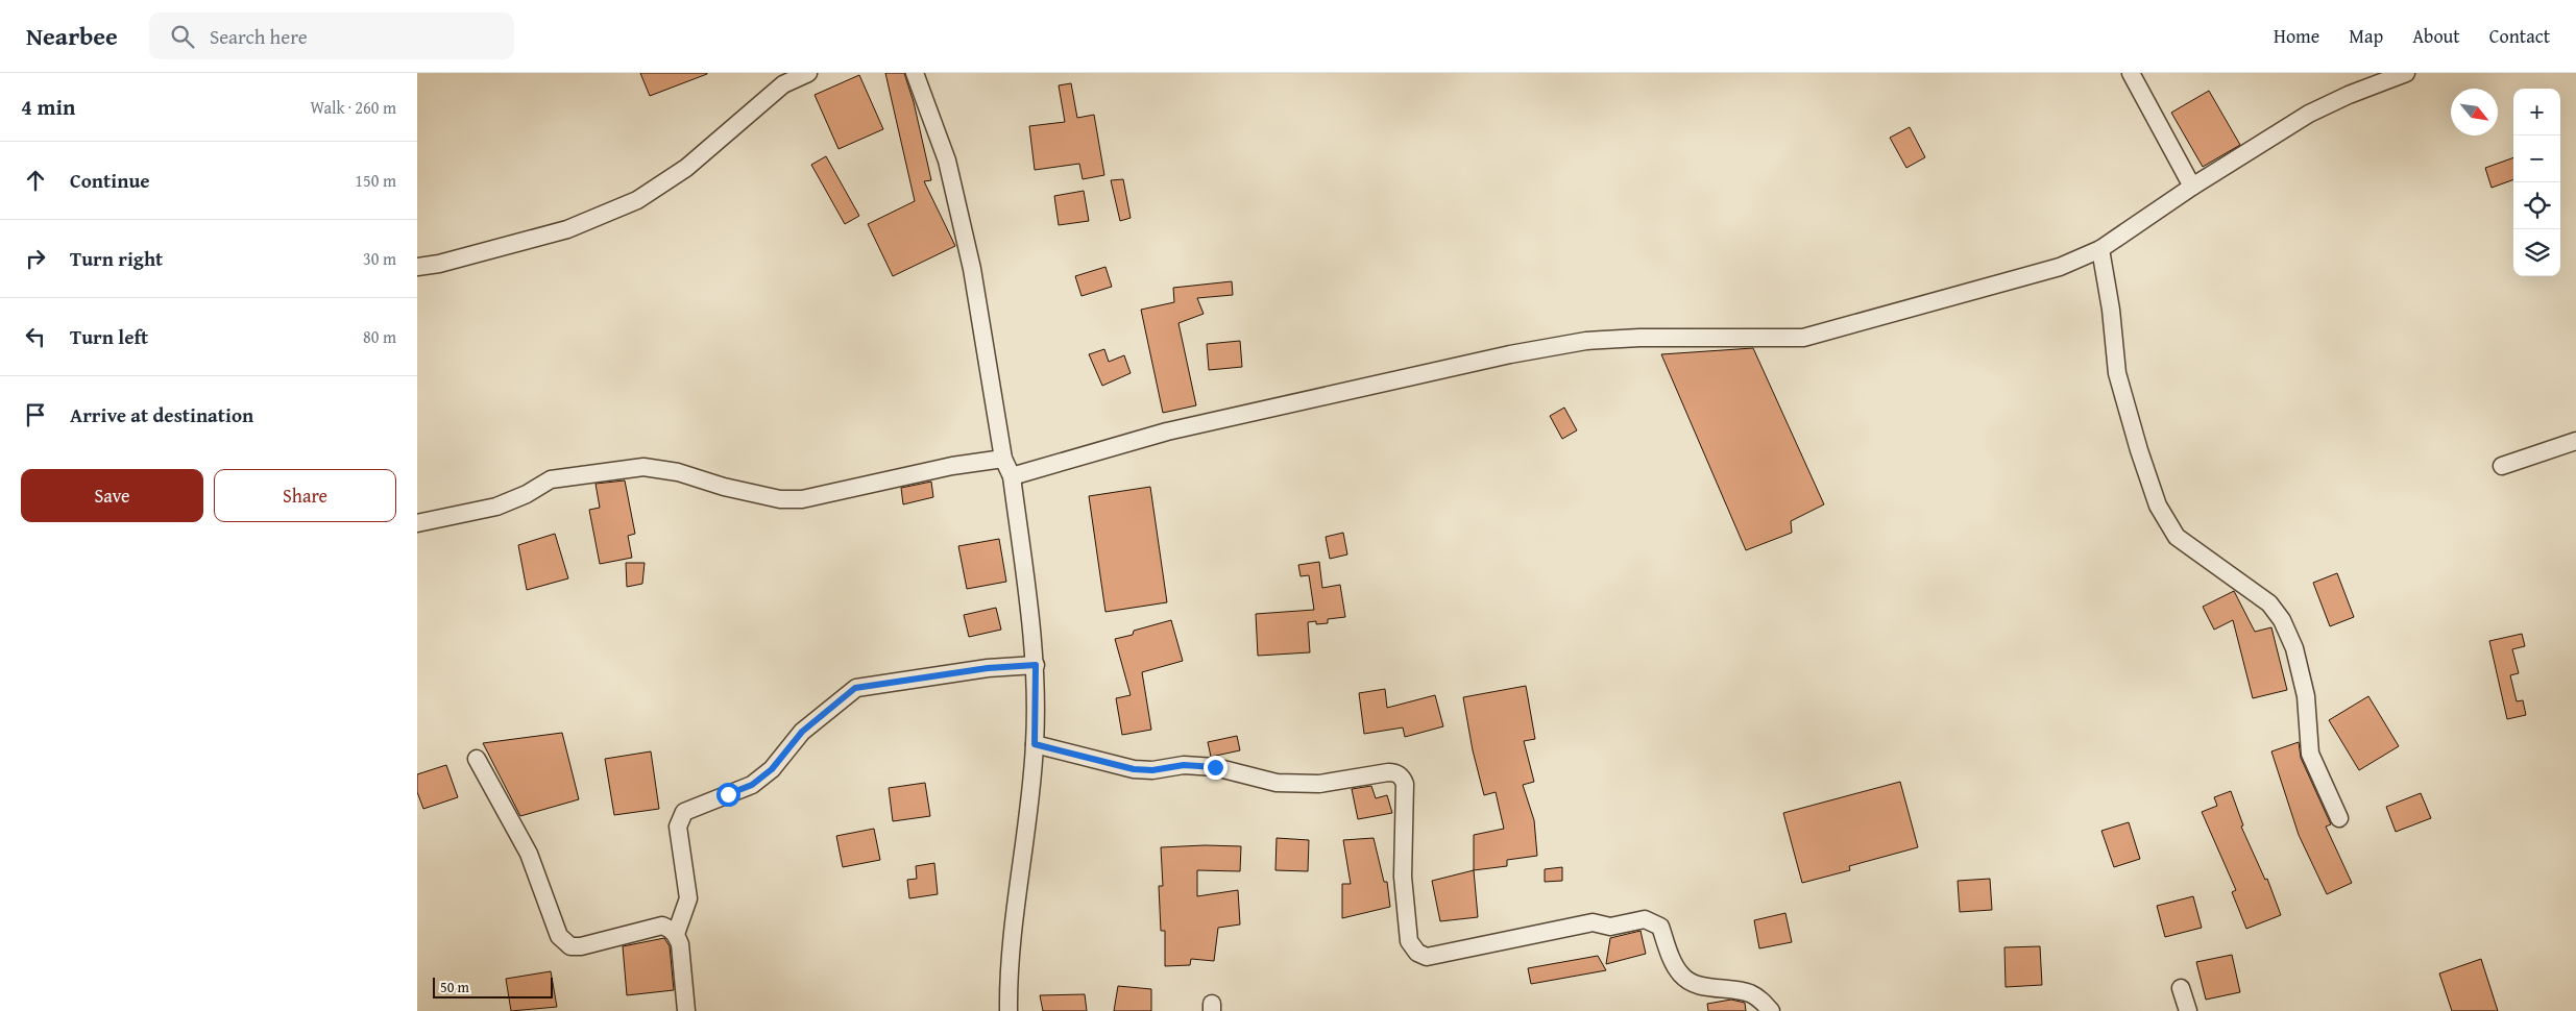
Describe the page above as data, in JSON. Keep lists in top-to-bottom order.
{
  "scale_bar": "50 m",
  "north": "bottom right",
  "page": {
    "header": "Nearbee",
    "search": "Search here",
    "nav": [
      "Home",
      "Map",
      "About",
      "Contact"
    ],
    "heading": ["4 min", "Walk · 260 m"],
    "map_buttons": ["+", "−"],
    "list": [
      ["Continue", "150 m"],
      ["Turn right", "30 m"],
      ["Turn left", "80 m"],
      "Arrive at destination"
    ],
    "buttons": ["Save", "Share"],
    "scale": "50 m"
  }
}
